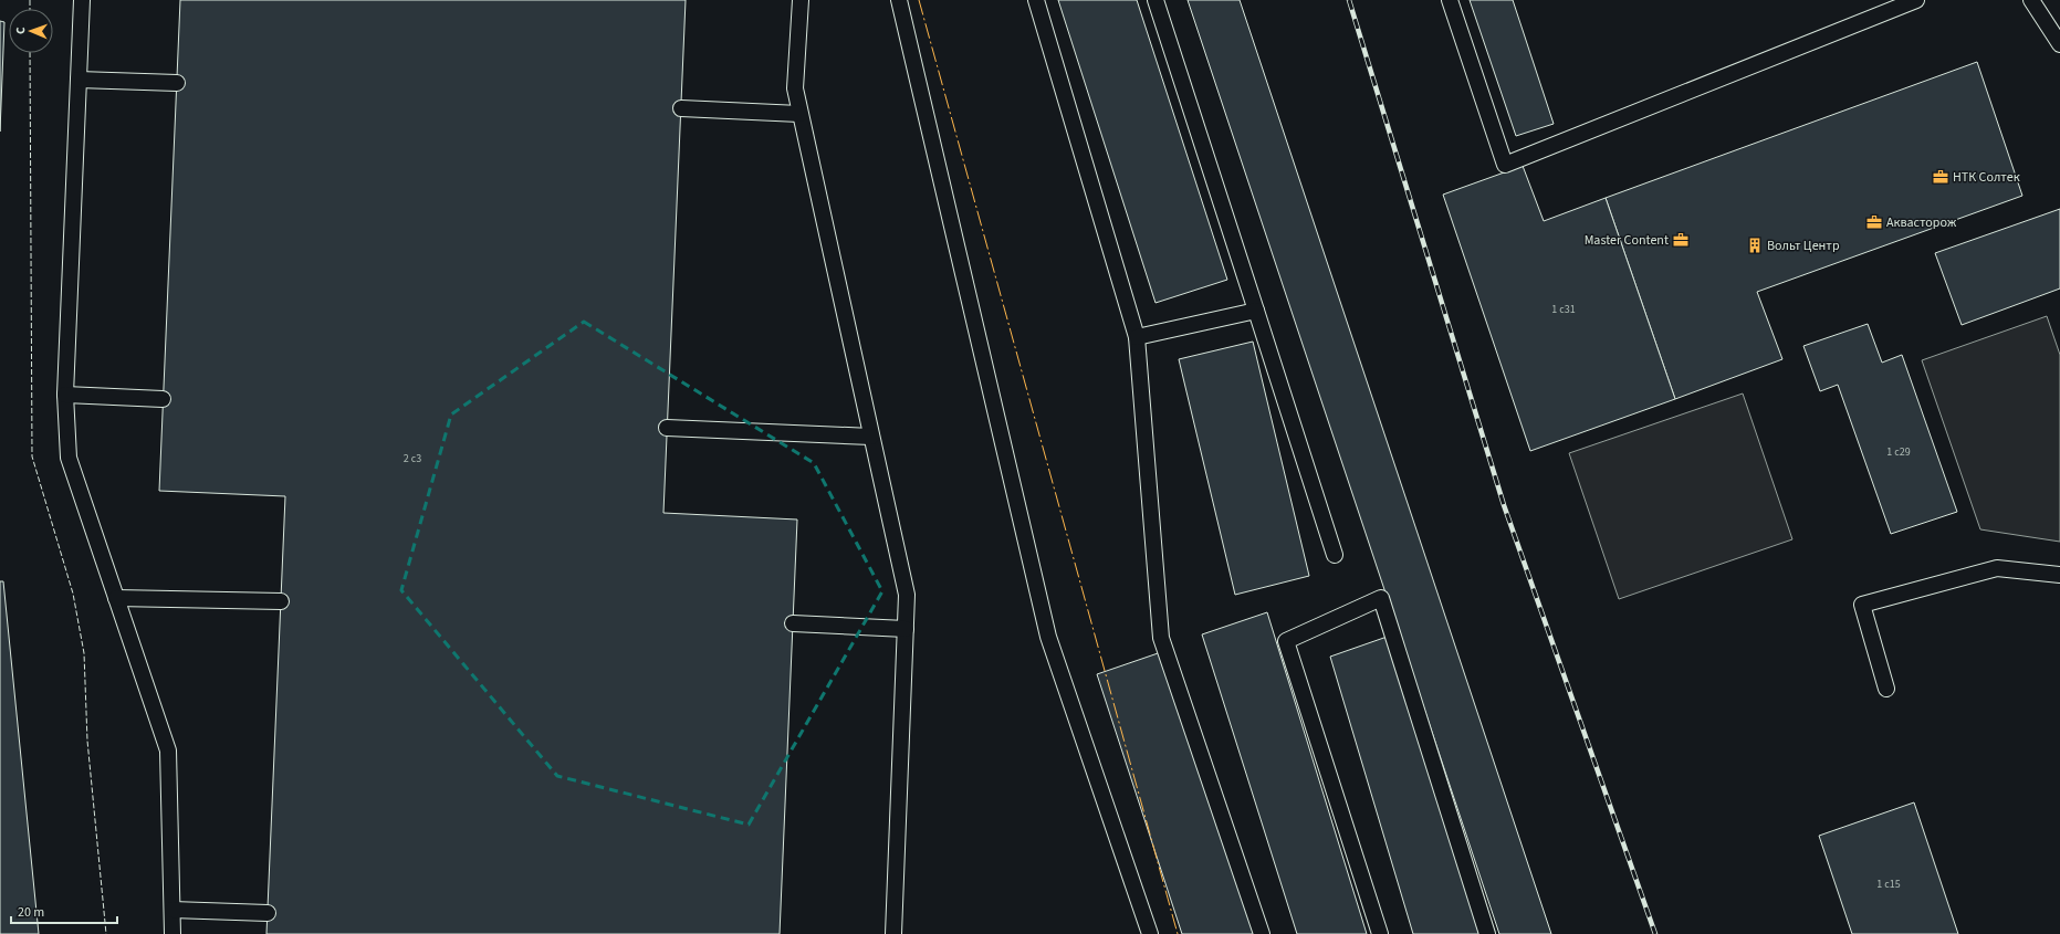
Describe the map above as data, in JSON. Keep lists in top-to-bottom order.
{
  "places": {
    "office": ["НТК Солтек", "Аквасторож", "Master Content"],
    "building": ["Вольт Центр"]
  },
  "house_numbers": [
    "1 с31",
    "1 с29",
    "2 с3",
    "1 с15"
  ],
  "scale_bar": "20 m",
  "north": "left"
}
